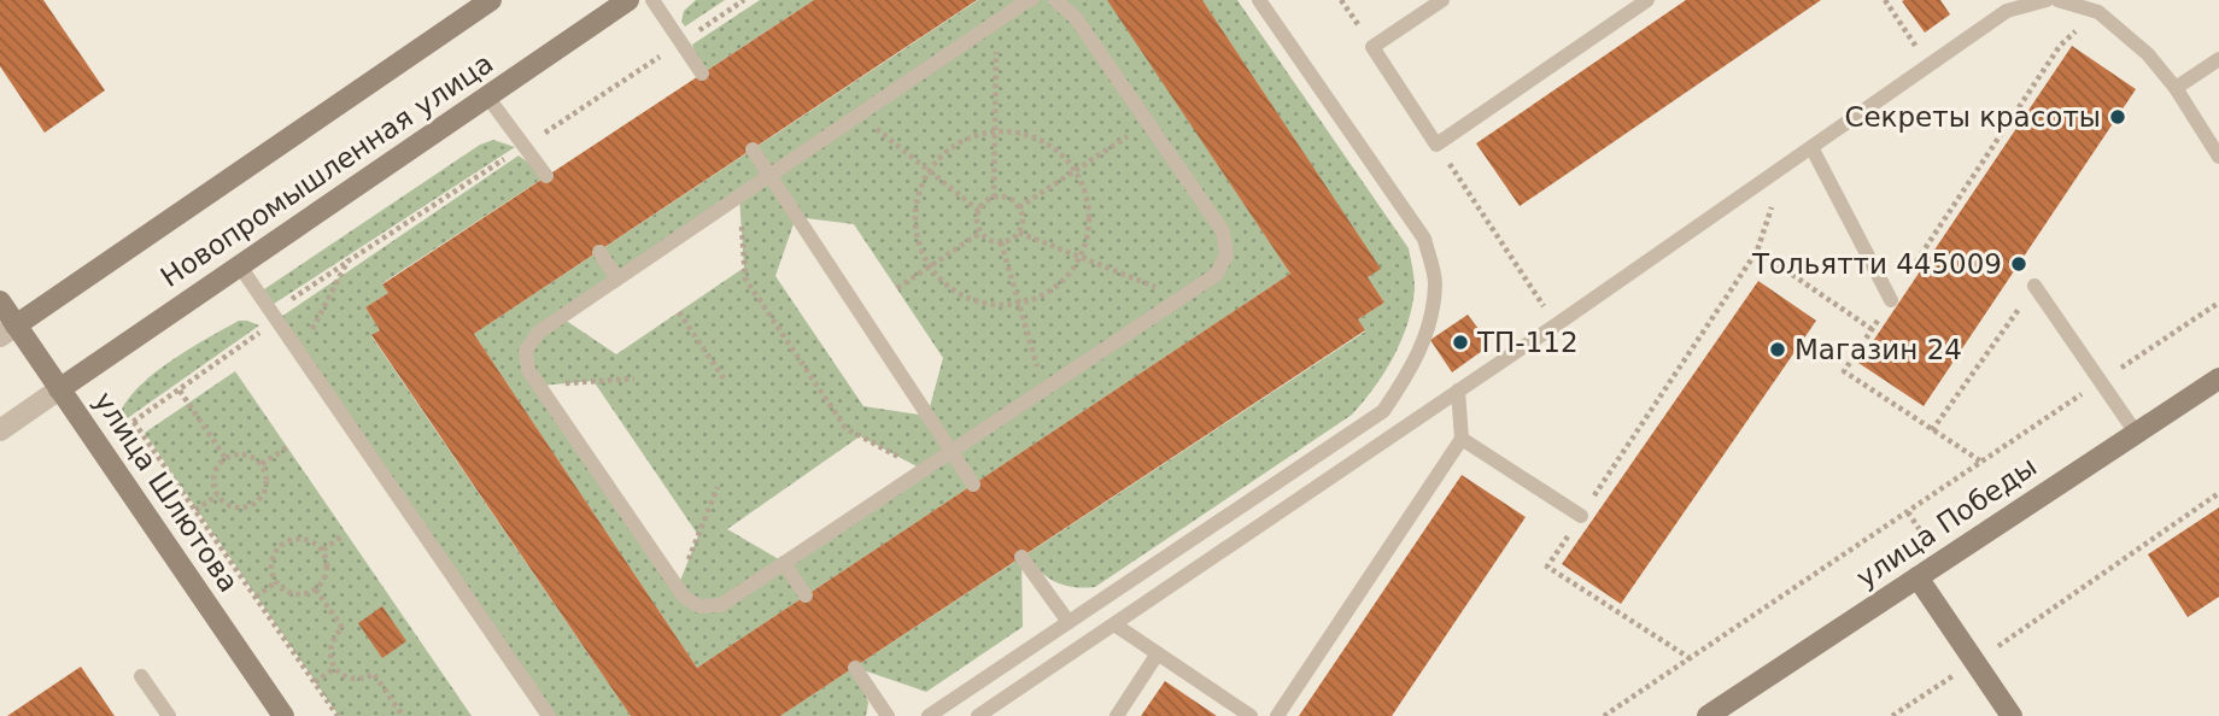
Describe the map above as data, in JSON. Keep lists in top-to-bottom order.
{
  "streets": {
    "main road": ["Новопромышленная улица", "улица Шлютова", "улица Победы"]
  },
  "crossings": [
    ["Новопромышленная улица", "улица Шлютова"]
  ],
  "places": [
    "Секреты красоты",
    "Тольятти 445009",
    "ТП-112",
    "Магазин 24"
  ]
}
